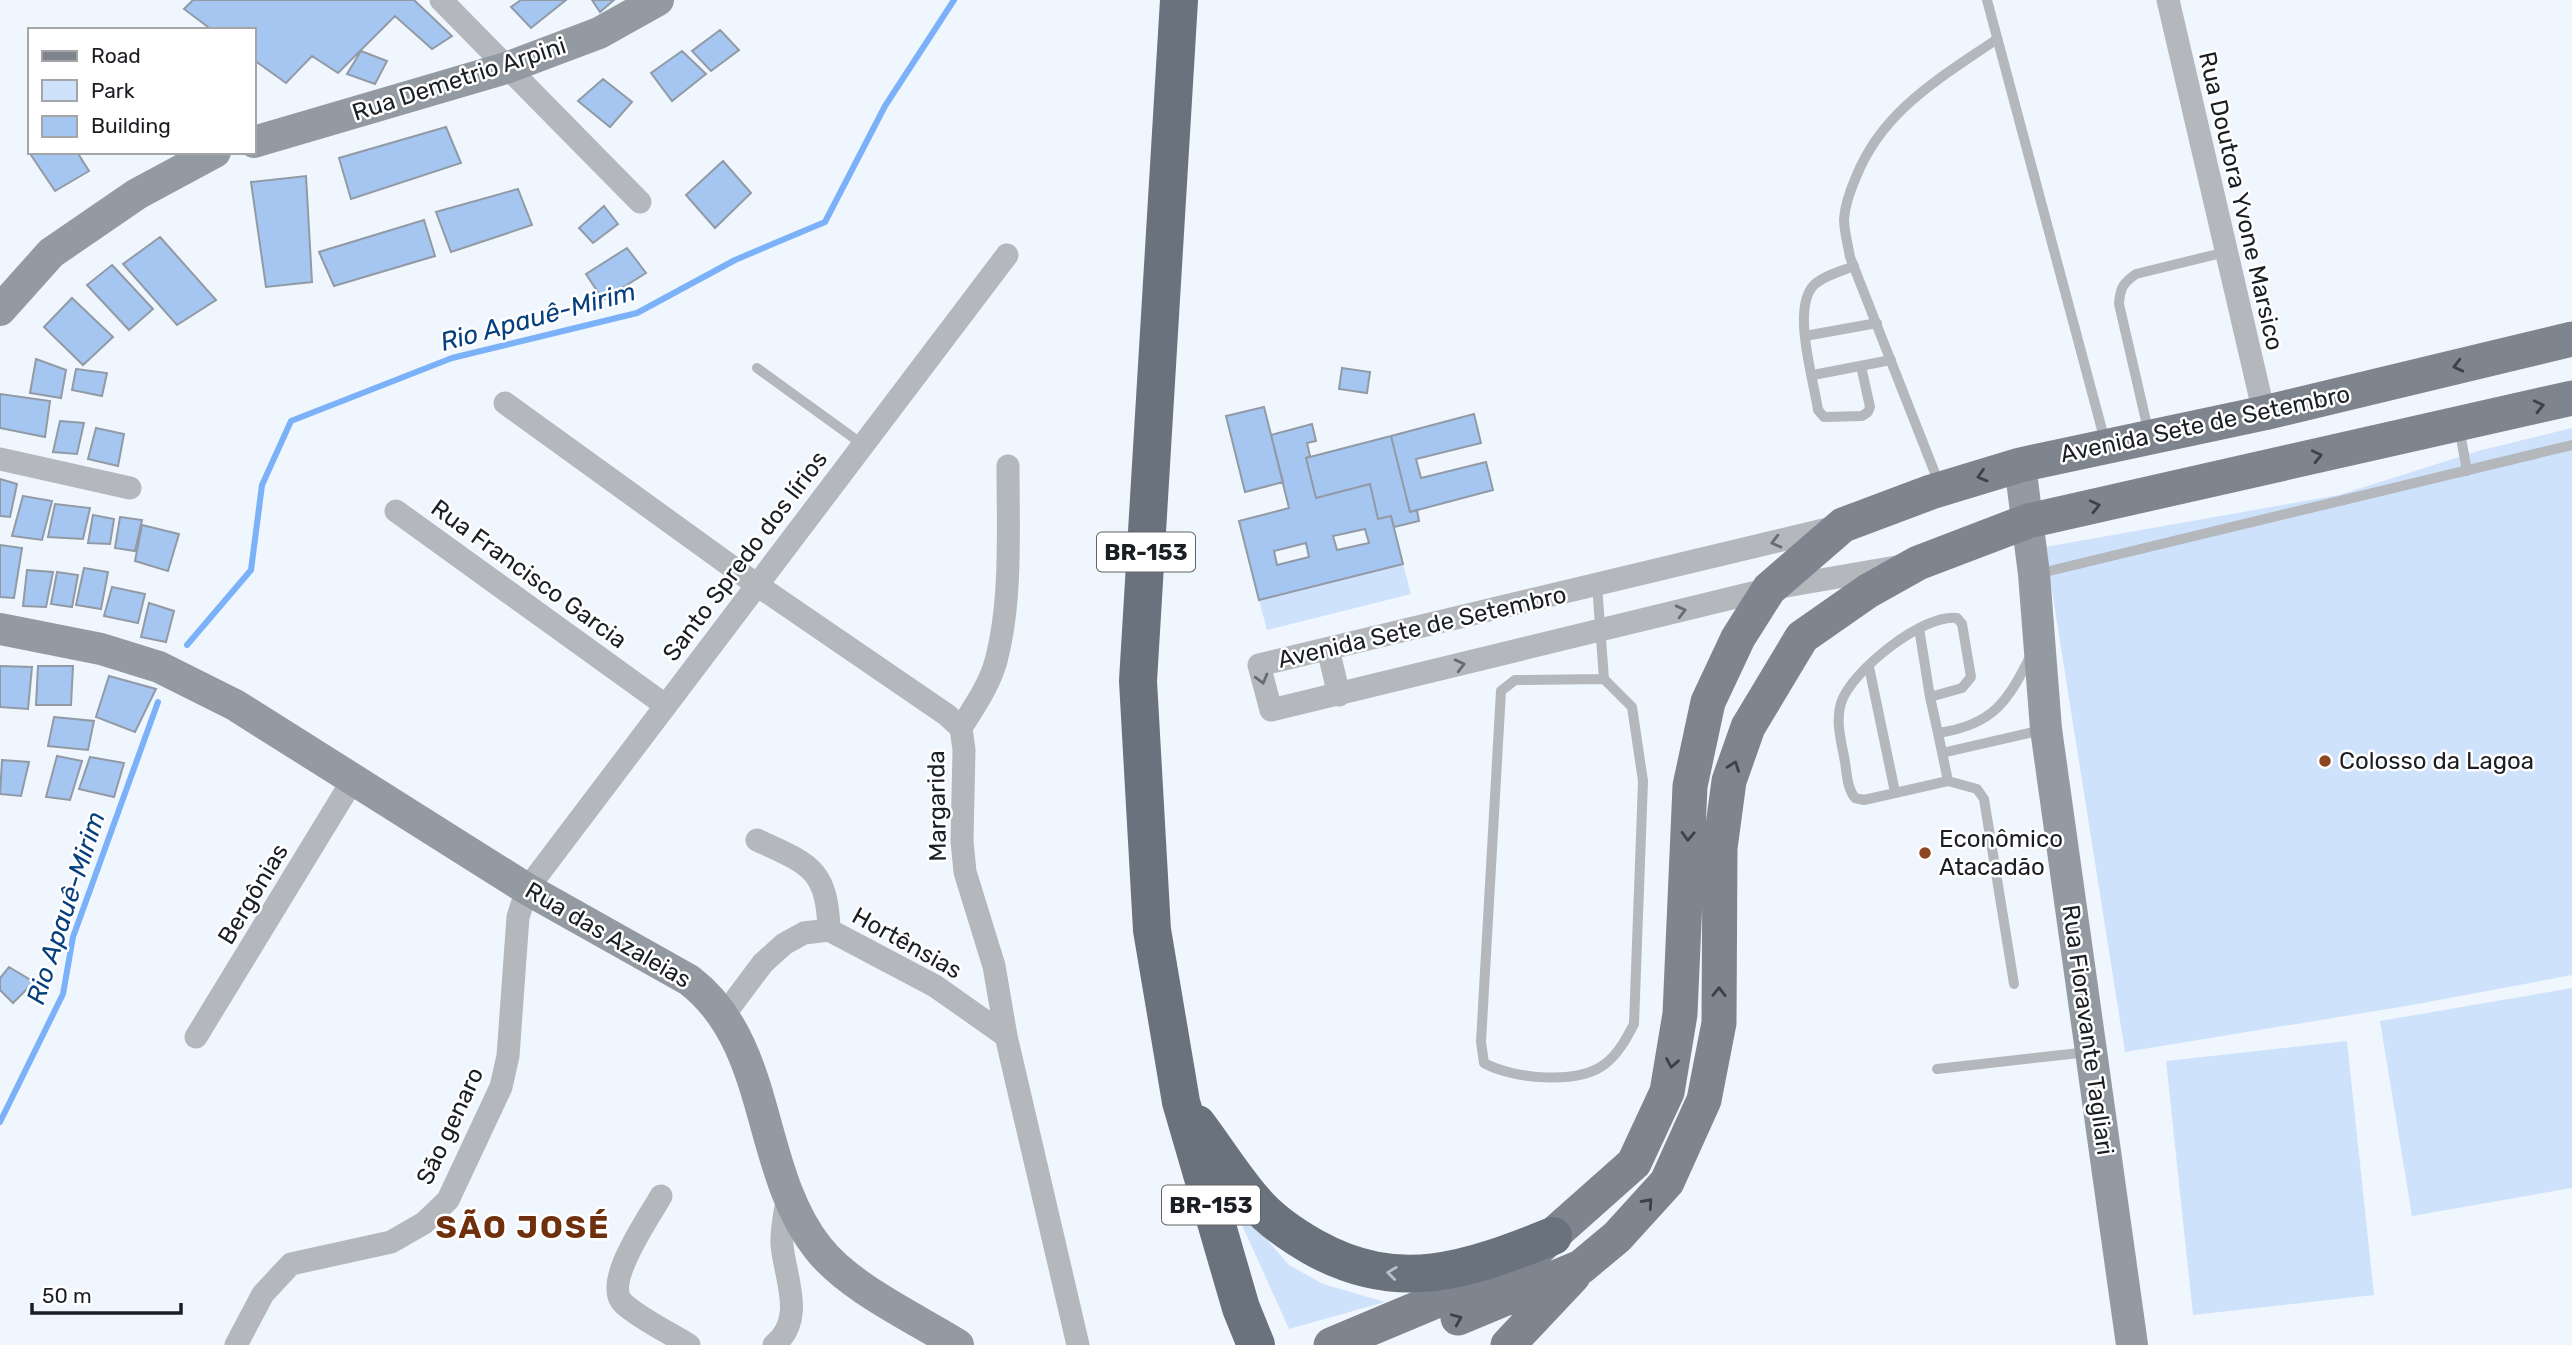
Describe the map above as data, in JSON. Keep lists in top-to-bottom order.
{
  "streets": {
    "highway": ["BR-153"],
    "main road": ["Avenida Sete de Setembro"],
    "street": [
      "Rua Demetrio Arpini",
      "Rua Doutora Yvone Marsico",
      "Santo Spredo dos lírios",
      "Rua Francisco Garcia",
      "Margarida",
      "Bergônias",
      "Rua das Azaleias",
      "Hortênsias",
      "Rua Fioravante Tagliari",
      "São genaro"
    ]
  },
  "crossings": [
    ["Rua Doutora Yvone Marsico", "Avenida Sete de Setembro"],
    ["Avenida Sete de Setembro", "Rua Fioravante Tagliari"],
    ["Santo Spredo dos lírios", "Rua Francisco Garcia"],
    ["Santo Spredo dos lírios", "Margarida"],
    ["Santo Spredo dos lírios", "Rua das Azaleias"],
    ["Santo Spredo dos lírios", "São genaro"],
    ["Margarida", "Hortênsias"],
    ["Bergônias", "Rua das Azaleias"],
    ["Rua das Azaleias", "Hortênsias"],
    ["Rua das Azaleias", "São genaro"]
  ],
  "districts": ["SÃO JOSÉ"],
  "water": ["Rio Apauê-Mirim"],
  "places": ["Colosso da Lagoa", "Econômico Atacadão"],
  "legend": ["Road", "Park", "Building"],
  "scale_bar": "50 m"
}
